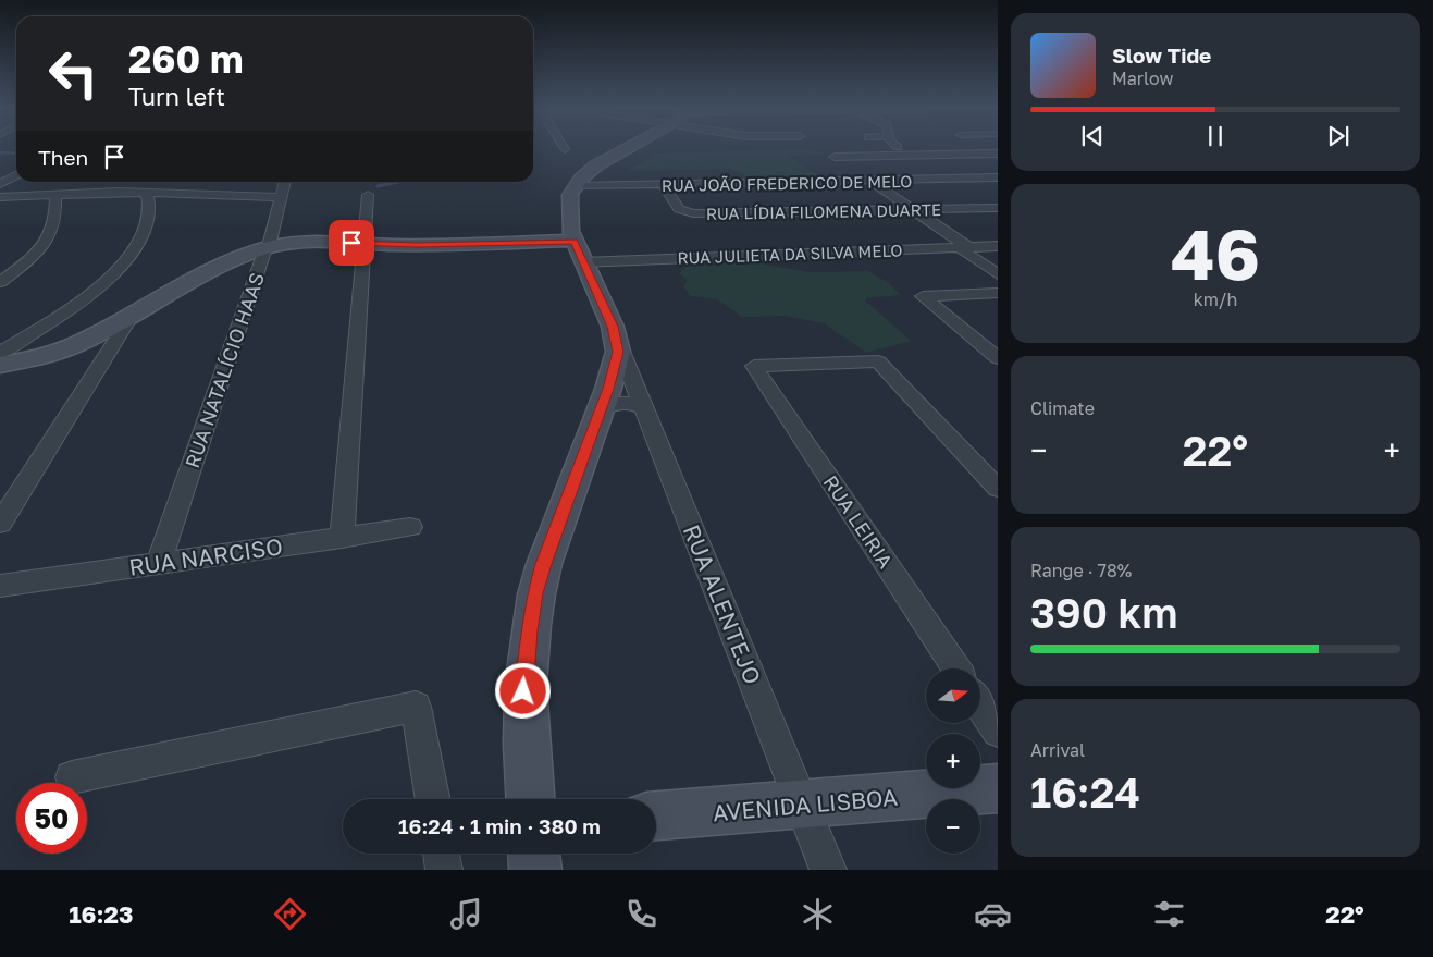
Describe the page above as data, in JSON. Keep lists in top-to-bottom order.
{
  "streets": {
    "main road": ["AVENIDA LISBOA"],
    "street": [
      "RUA JOÃO FREDERICO DE MELO",
      "RUA LÍDIA FILOMENA DUARTE",
      "RUA JULIETA DA SILVA MELO",
      "RUA NATALÍCIO HAAS",
      "RUA LEIRIA",
      "RUA NARCISO",
      "RUA ALENTEJO"
    ]
  },
  "crossings": [
    ["RUA JOÃO FREDERICO DE MELO", "RUA LÍDIA FILOMENA DUARTE"],
    ["RUA NATALÍCIO HAAS", "RUA NARCISO"],
    ["RUA ALENTEJO", "AVENIDA LISBOA"]
  ],
  "north": "right",
  "page": {
    "turn": ["260 m", "Turn left"],
    "song": ["Slow Tide", "Marlow"],
    "then": "Then",
    "tile": [
      ["46", "km/h"],
      "Climate",
      ["Range · 78%", "390 km"],
      ["Arrival", "16:24"]
    ],
    "heat": ["−", "22°", "+"],
    "map_buttons": ["+", "−"],
    "limit": "50",
    "trip": "16:24 · 1 min · 380 m",
    "tabs": ["16:23", "22°"]
  }
}
